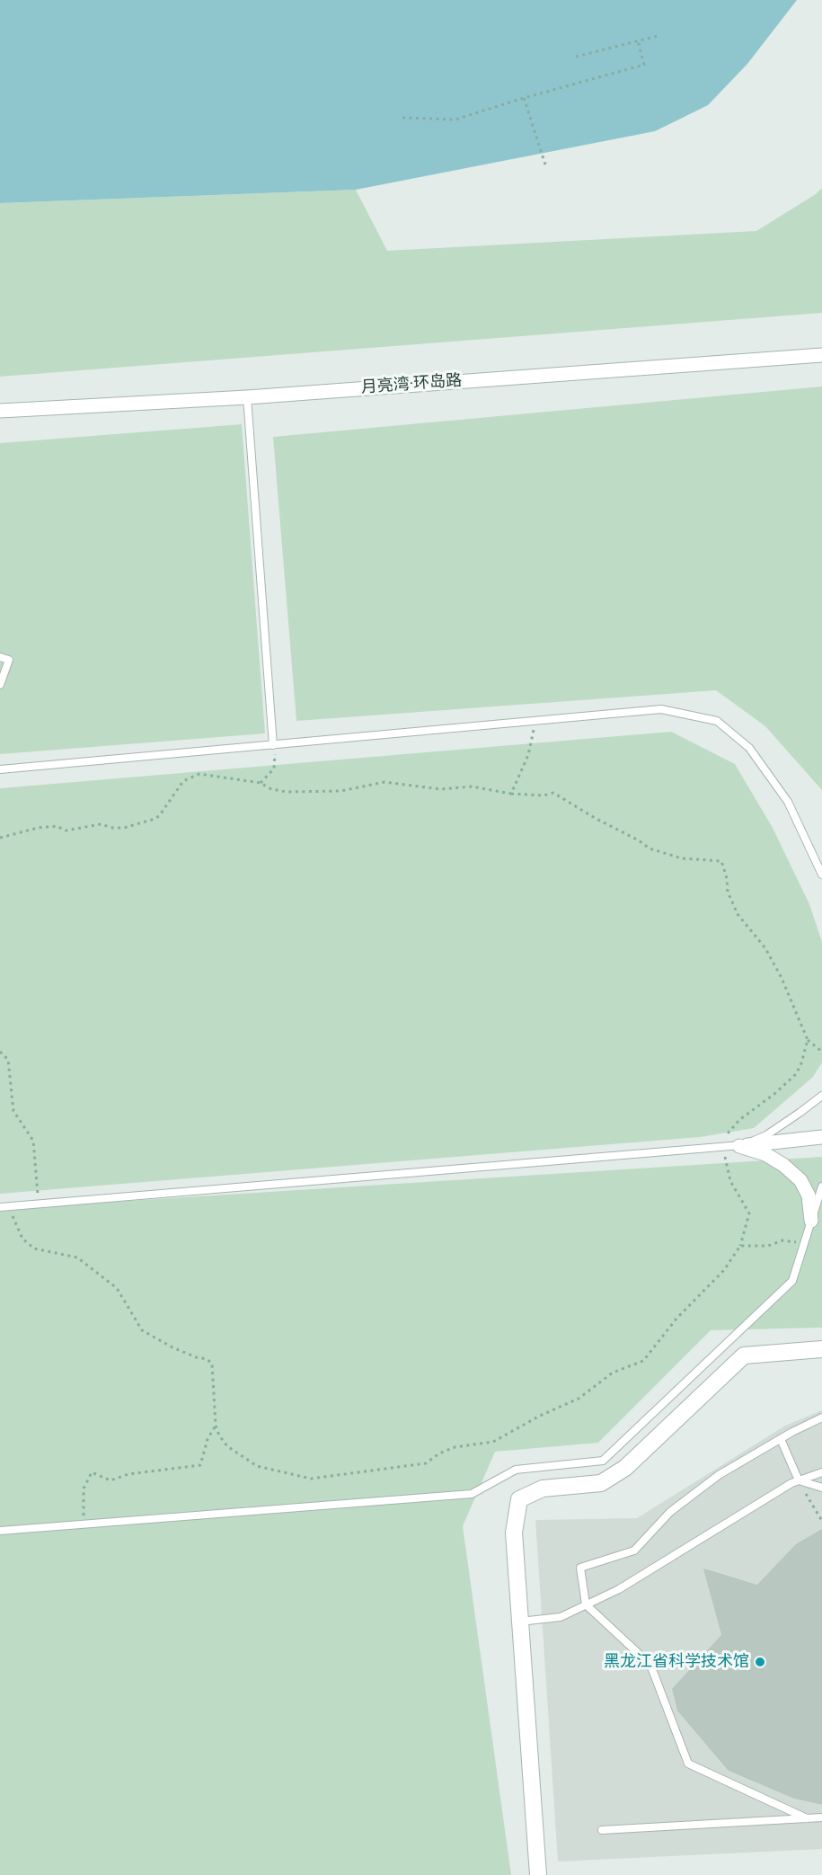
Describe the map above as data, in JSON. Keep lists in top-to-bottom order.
{
  "streets": {
    "street": ["月亮湾·环岛路"]
  },
  "places": ["黑龙江省科学技术馆"]
}
